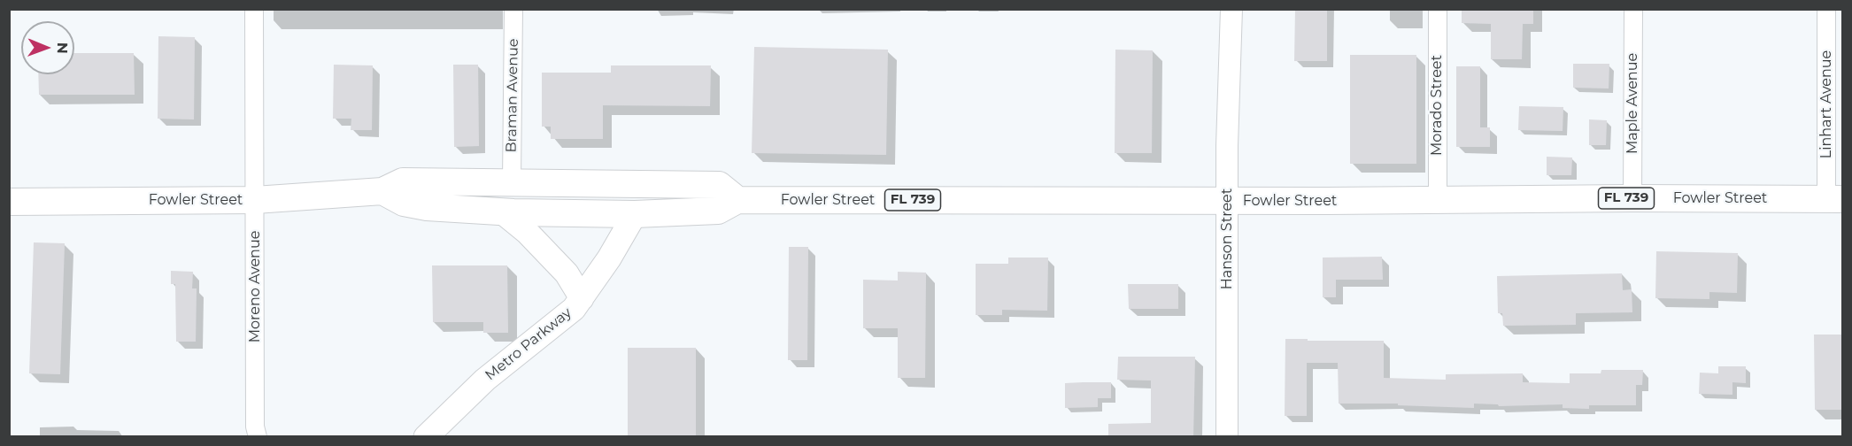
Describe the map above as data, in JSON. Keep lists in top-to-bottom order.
{
  "streets": {
    "main road": ["FL 739", "Fowler Street", "Metro Parkway"],
    "street": [
      "Braman Avenue",
      "Maple Avenue",
      "Linhart Avenue",
      "Morado Street",
      "Hanson Street",
      "Moreno Avenue"
    ]
  },
  "crossings": [
    ["Braman Avenue", "Fowler Street"],
    ["Maple Avenue", "Fowler Street"],
    ["Linhart Avenue", "Fowler Street"],
    ["Morado Street", "Fowler Street"],
    ["Fowler Street", "Hanson Street"],
    ["Fowler Street", "Moreno Avenue"],
    ["Fowler Street", "Metro Parkway"]
  ],
  "north": "right"
}
